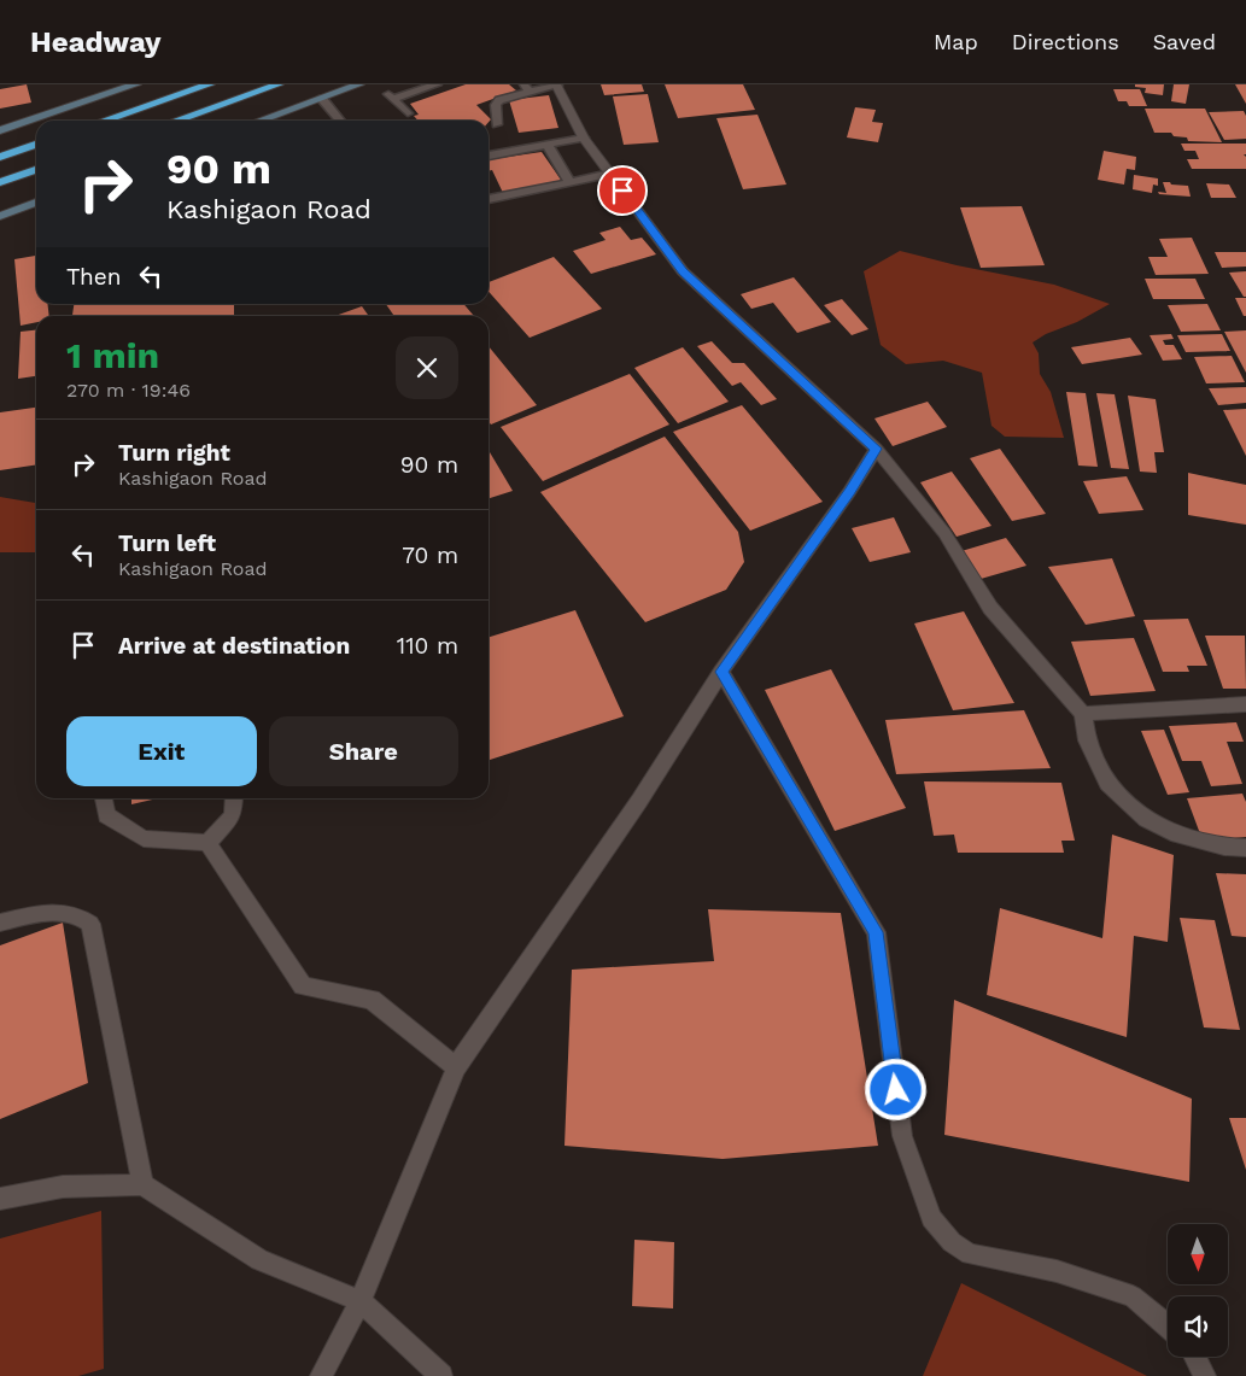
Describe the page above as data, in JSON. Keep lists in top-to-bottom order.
{
  "north": "bottom",
  "page": {
    "header": "Headway",
    "nav": ["Map", "Directions", "Saved"],
    "turn": ["90 m", "Kashigaon Road"],
    "then": "Then",
    "heading": ["1 min", "270 m · 19:46"],
    "list": [
      {
        "name": "Turn right",
        "note": "Kashigaon Road",
        "value": "90 m"
      },
      {
        "name": "Turn left",
        "note": "Kashigaon Road",
        "value": "70 m"
      },
      {
        "name": "Arrive at destination",
        "value": "110 m"
      }
    ],
    "buttons": ["Exit", "Share"]
  }
}
